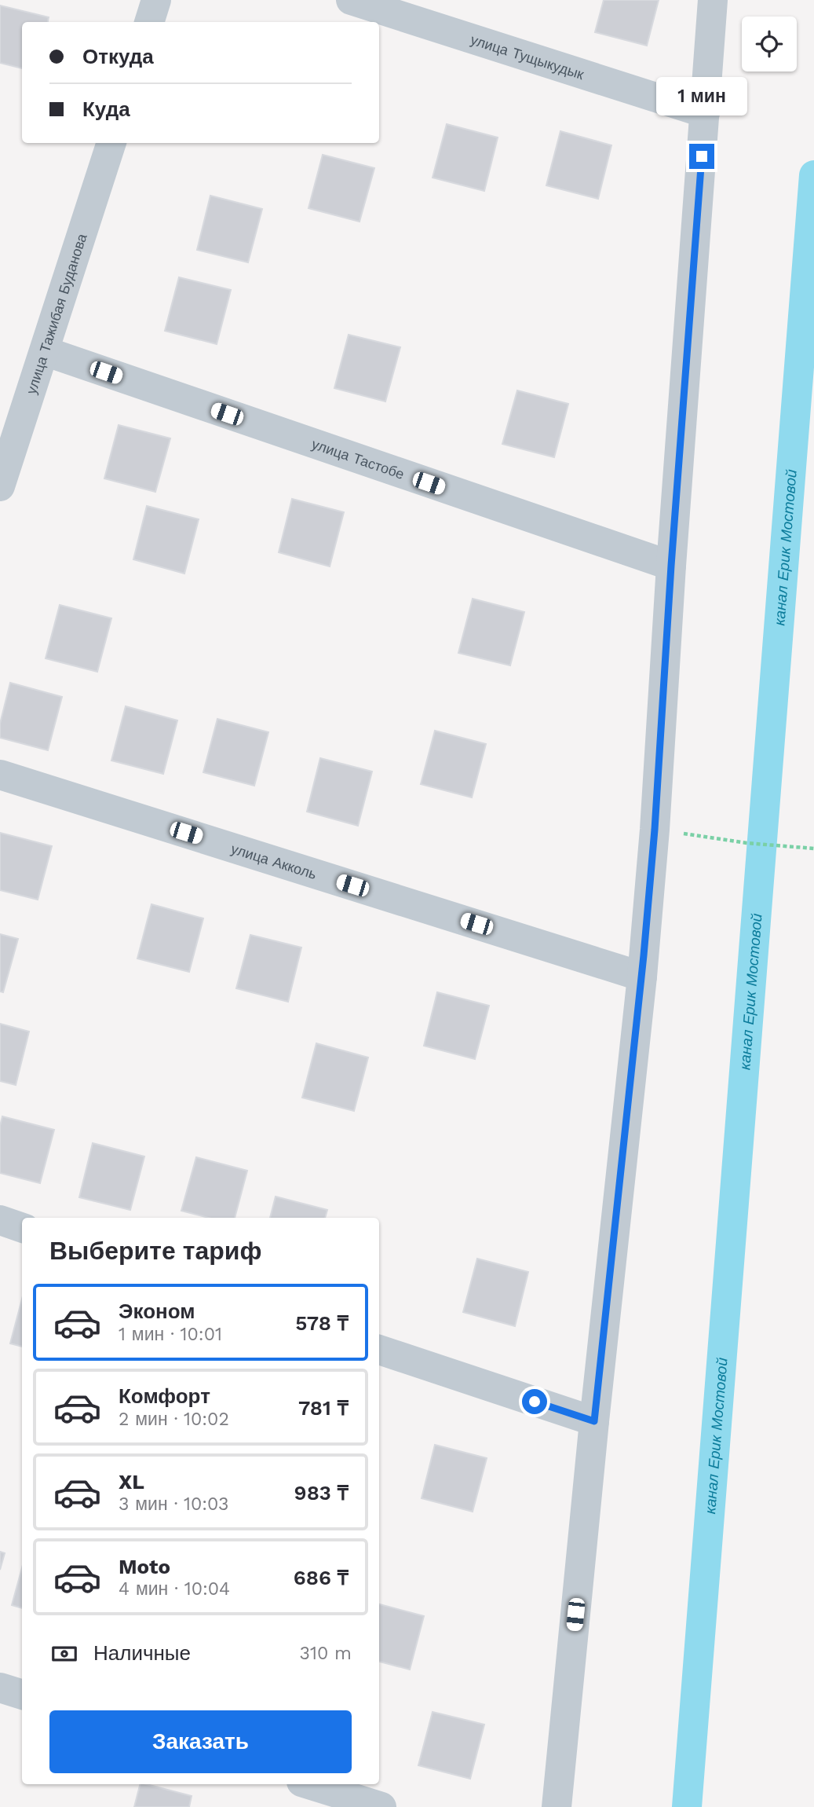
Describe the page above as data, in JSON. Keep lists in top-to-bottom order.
{
  "streets": {
    "street": [
      "улица Тущыкудык",
      "улица Тажибая Буданова",
      "улица Тастобе",
      "улица Акколь"
    ]
  },
  "crossings": [
    ["улица Тажибая Буданова", "улица Тастобе"]
  ],
  "water": ["канал Ерик Мостовой"],
  "page": {
    "banner": ["Откуда", "Куда"],
    "bubble": "1 мин",
    "heading": "Выберите тариф",
    "list": [
      {
        "name": "Эконом",
        "note": "1 мин · 10:01",
        "value": "578 ₸"
      },
      {
        "name": "Комфорт",
        "note": "2 мин · 10:02",
        "value": "781 ₸"
      },
      {
        "name": "XL",
        "note": "3 мин · 10:03",
        "value": "983 ₸"
      },
      {
        "name": "Moto",
        "note": "4 мин · 10:04",
        "value": "686 ₸"
      }
    ],
    "pay": ["Наличные", "310 m"],
    "buttons": "Заказать"
  }
}
